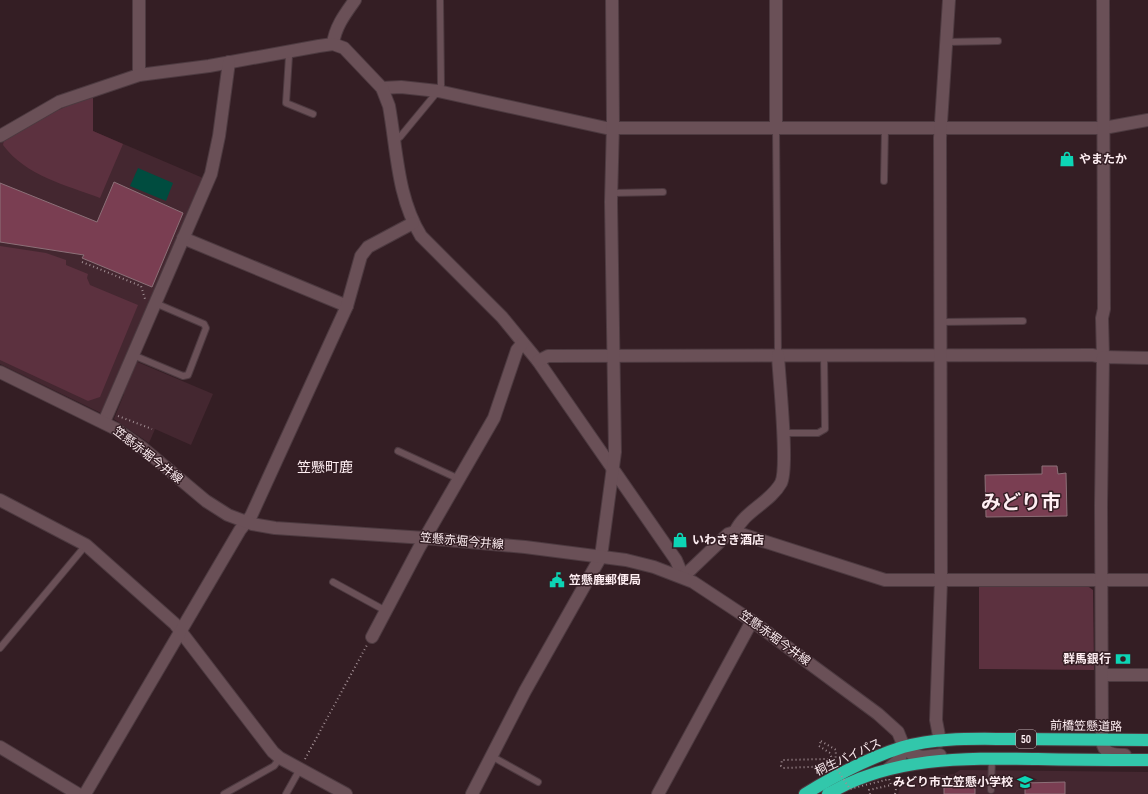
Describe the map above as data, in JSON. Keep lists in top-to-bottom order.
{
  "streets": {
    "highway": ["前橋笠懸道路", "50", "桐生バイパス"],
    "street": ["笠懸赤堀今井線"]
  },
  "crossings": [
    ["笠懸赤堀今井線", "前橋笠懸道路"],
    ["笠懸赤堀今井線", "桐生バイパス"],
    ["前橋笠懸道路", "桐生バイパス"],
    ["50", "桐生バイパス"]
  ],
  "districts": ["笠懸町鹿", "みどり市"],
  "places": {
    "shop": ["やまたか", "いわさき酒店"],
    "public building": ["笠懸鹿郵便局"],
    "bank": ["群馬銀行"],
    "school or university": ["みどり市立笠懸小学校"]
  }
}
